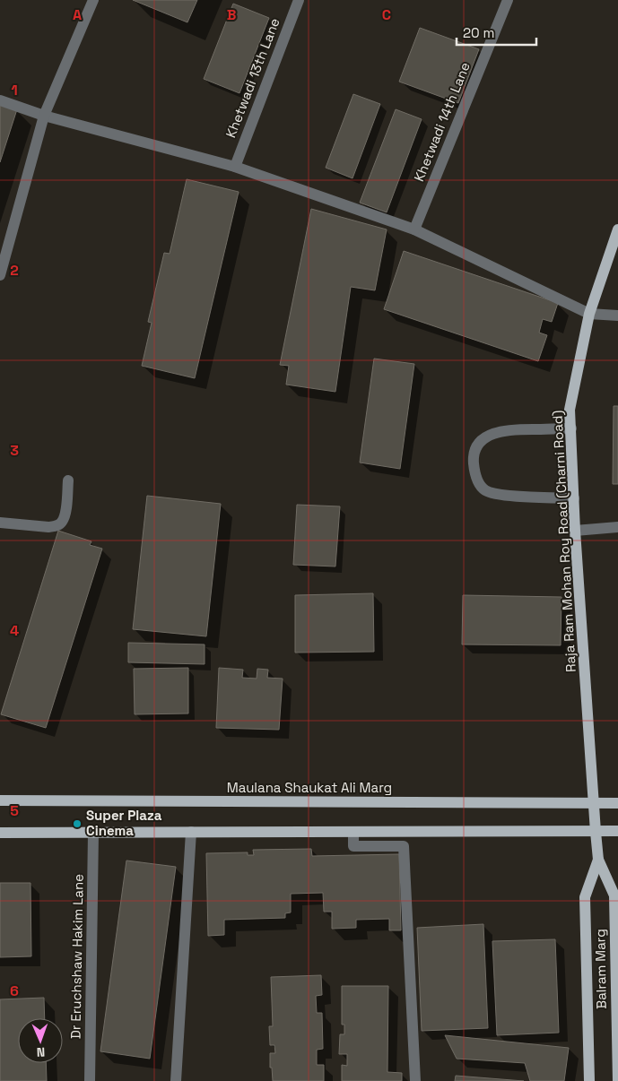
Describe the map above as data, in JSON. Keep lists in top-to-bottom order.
{
  "streets": {
    "main road": ["Raja Ram Mohan Roy Road (Charni Road)", "Maulana Shaukat Ali Marg", "Balram Marg"],
    "street": ["Khetwadi 13th Lane", "Khetwadi 14th Lane", "Dr Eruchshaw Hakim Lane"]
  },
  "crossings": [
    ["Raja Ram Mohan Roy Road (Charni Road)", "Maulana Shaukat Ali Marg"],
    ["Raja Ram Mohan Roy Road (Charni Road)", "Balram Marg"]
  ],
  "places": ["Super Plaza Cinema"],
  "scale_bar": "20 m",
  "north": "bottom",
  "grid": {
    "columns": ["A", "B", "C"],
    "rows": [
      "1",
      "2",
      "3",
      "4",
      "5",
      "6"
    ]
  }
}
